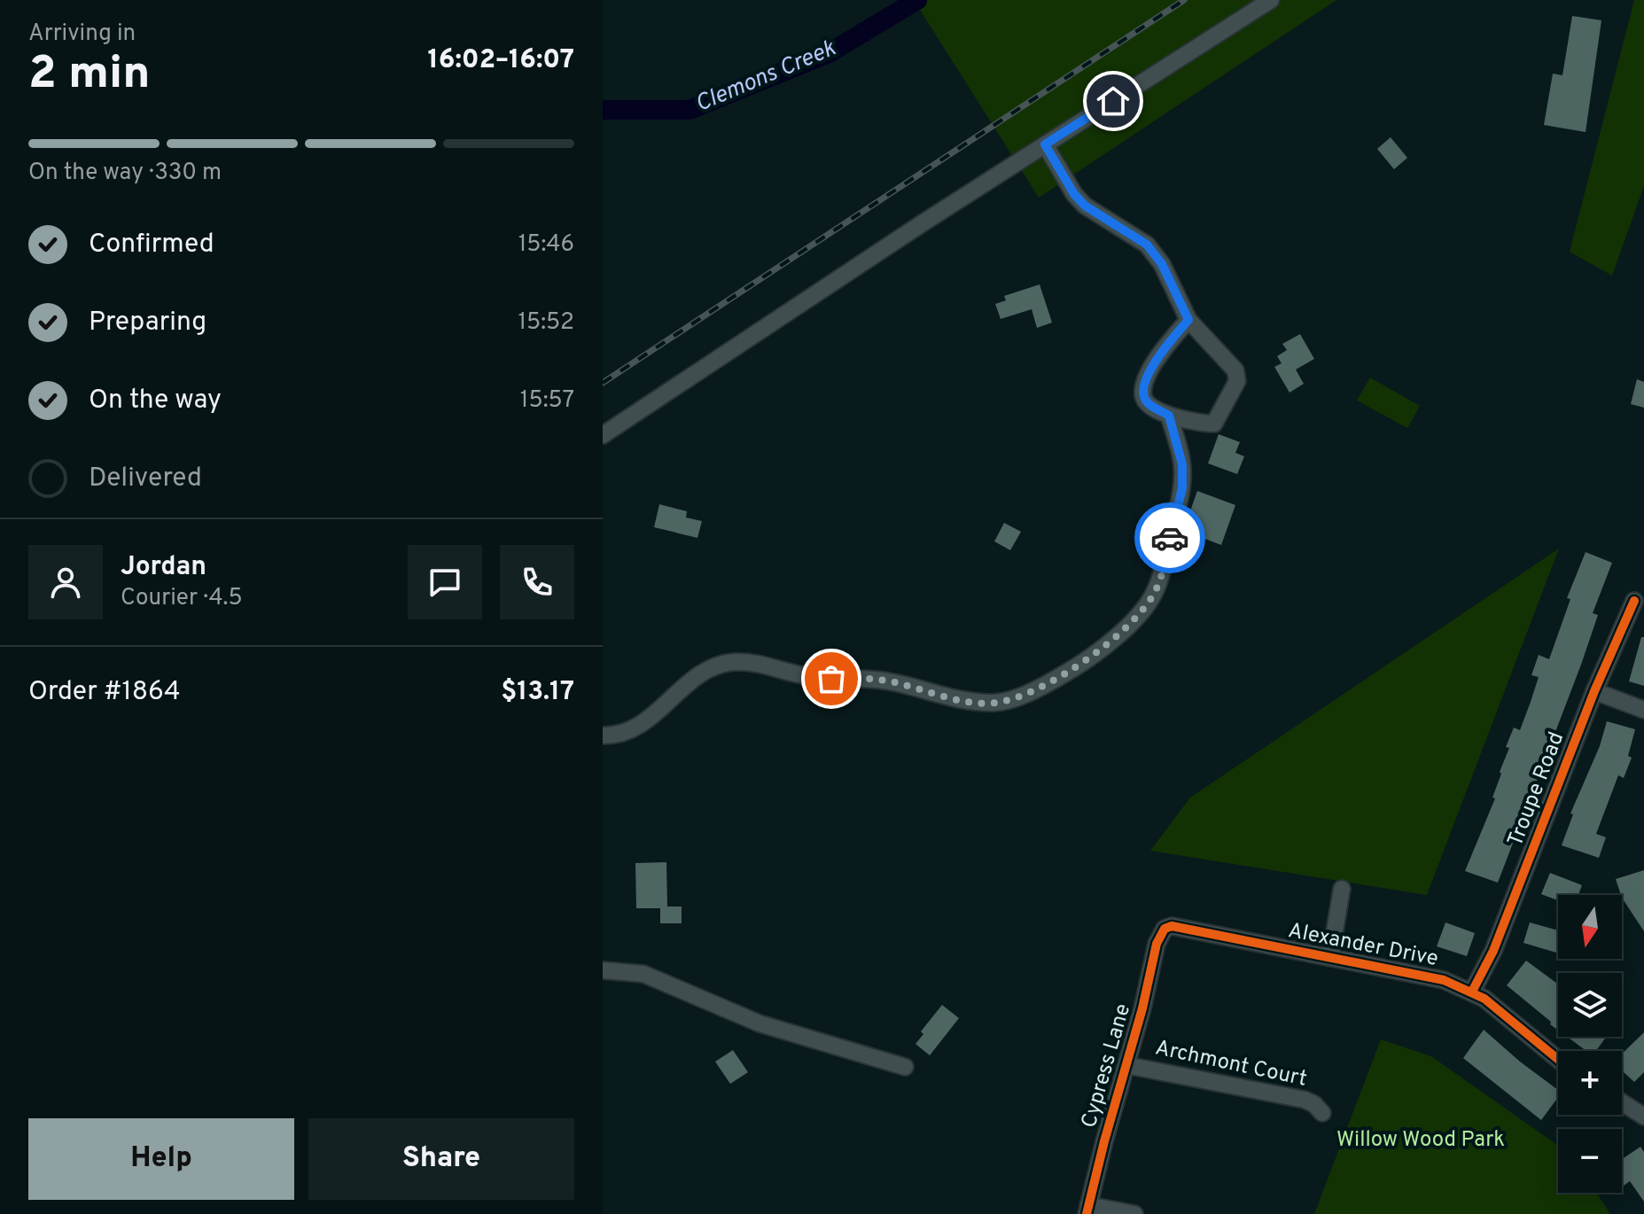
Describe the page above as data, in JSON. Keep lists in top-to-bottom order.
{
  "streets": {
    "street": [
      "Troupe Road",
      "Alexander Drive",
      "Archmont Court",
      "Cypress Lane"
    ]
  },
  "crossings": [
    ["Troupe Road", "Alexander Drive"],
    ["Alexander Drive", "Cypress Lane"],
    ["Archmont Court", "Cypress Lane"]
  ],
  "water": ["Clemons Creek"],
  "parks": ["Willow Wood Park"],
  "north": "bottom",
  "page": {
    "heading": ["2 min", "Arriving in", "16:02–16:07"],
    "panel": [
      "Jordan",
      "Courier · 4.5",
      "Order #1864",
      "$13.17"
    ],
    "bar": "On the way · 330 m",
    "list": [
      ["Confirmed", "15:46"],
      ["Preparing", "15:52"],
      ["On the way", "15:57"],
      "Delivered"
    ],
    "map_buttons": ["+", "−"],
    "buttons": ["Help", "Share"]
  }
}
